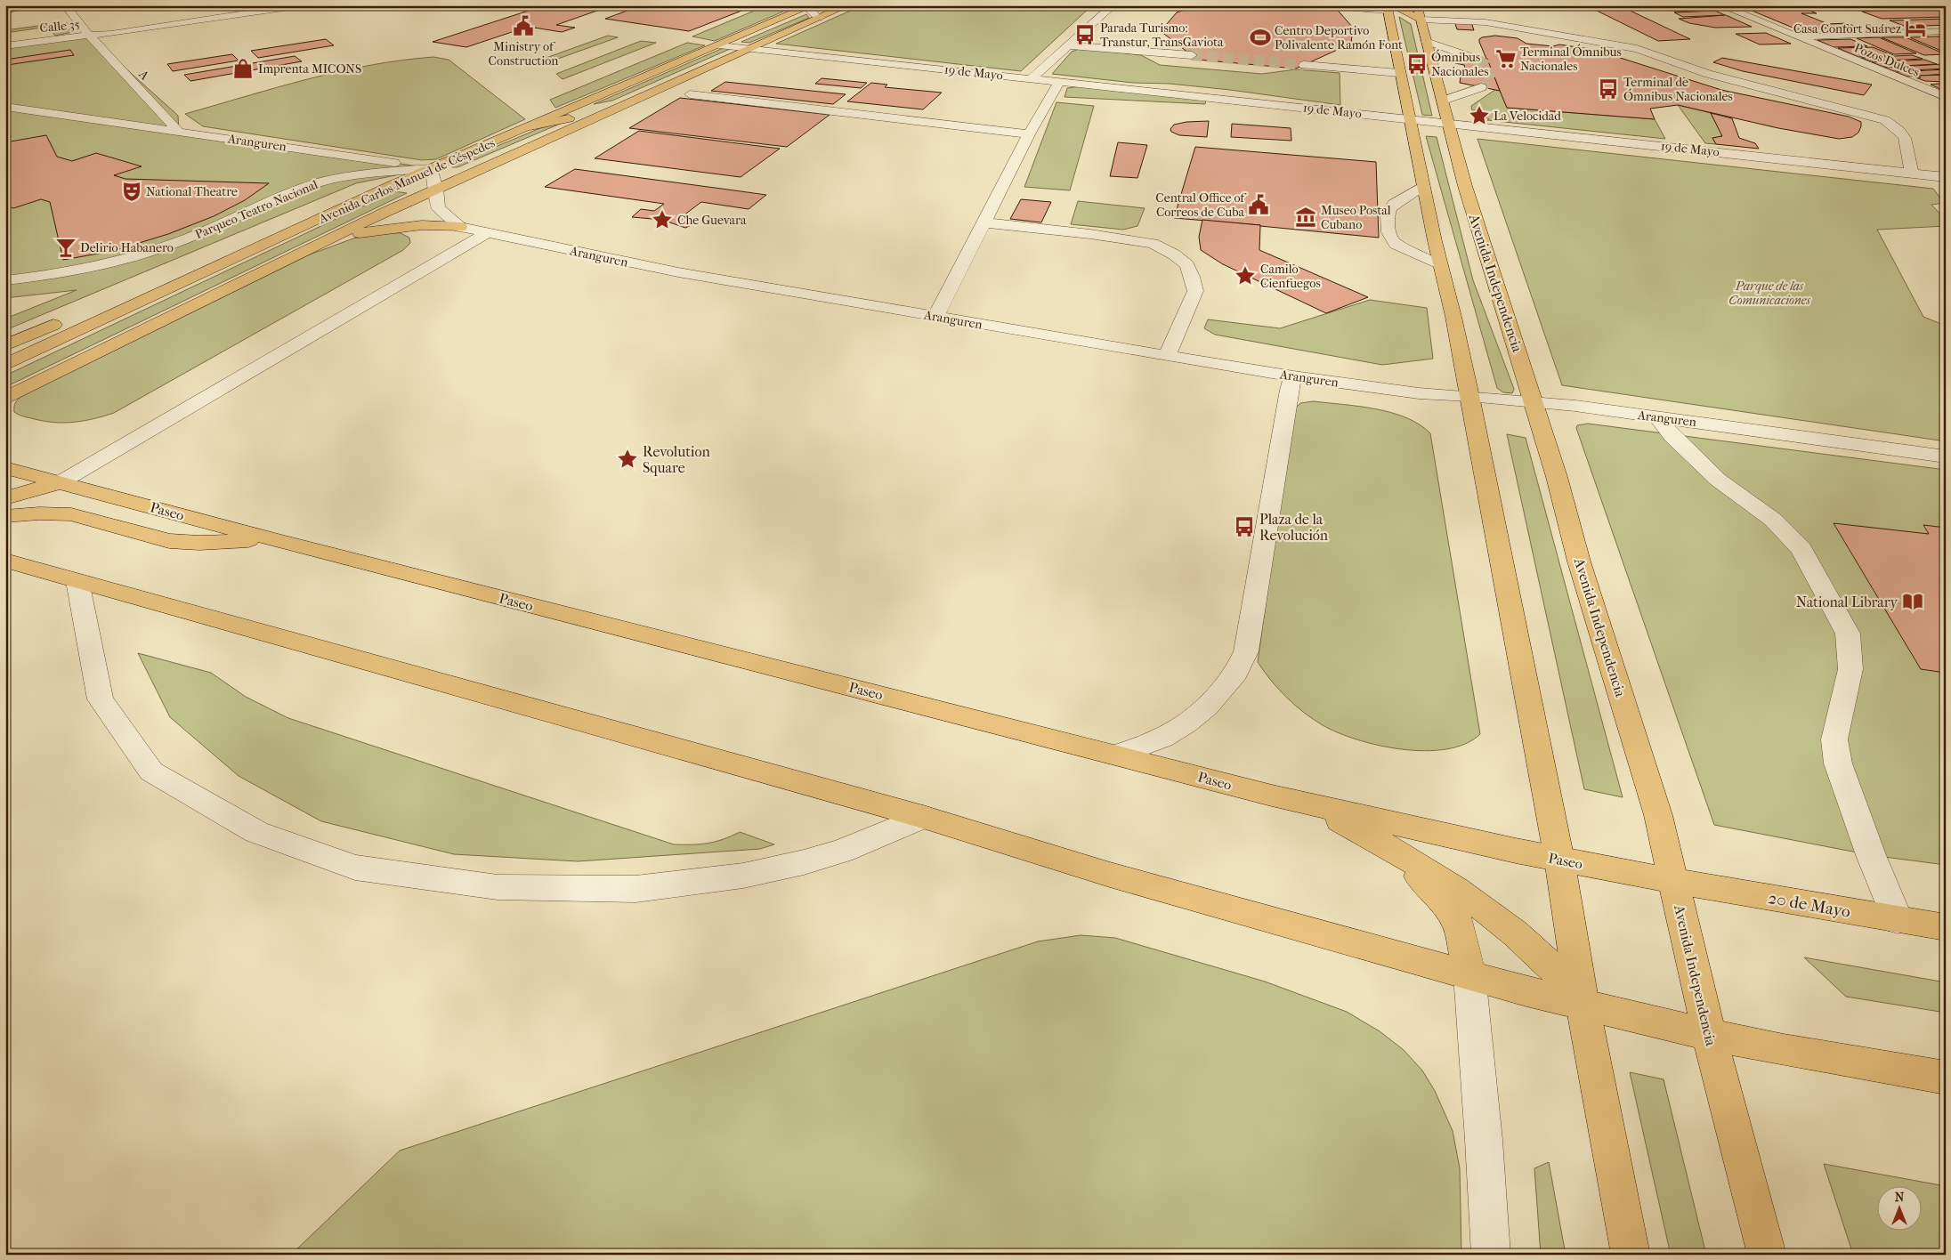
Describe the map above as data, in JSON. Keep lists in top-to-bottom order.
{
  "streets": {
    "main road": [
      "Avenida Carlos Manuel de Céspedes",
      "Avenida Independencia",
      "Paseo",
      "20 de Mayo"
    ],
    "street": [
      "Calle 35",
      "Pozos Dulces",
      "19 de Mayo",
      "A",
      "Aranguren",
      "Parqueo Teatro Nacional"
    ]
  },
  "crossings": [
    ["Calle 35", "A"],
    ["19 de Mayo", "Avenida Carlos Manuel de Céspedes"],
    ["19 de Mayo", "Avenida Independencia"],
    ["A", "Aranguren"],
    ["Aranguren", "Avenida Carlos Manuel de Céspedes"],
    ["Aranguren", "Parqueo Teatro Nacional"],
    ["Aranguren", "Avenida Independencia"],
    ["Avenida Carlos Manuel de Céspedes", "Parqueo Teatro Nacional"],
    ["Avenida Independencia", "Paseo"],
    ["Avenida Independencia", "20 de Mayo"],
    ["Paseo", "20 de Mayo"]
  ],
  "parks": ["Parque de las Comunicaciones"],
  "places": {
    "public building": ["Ministry of Construction", "Central Office of Correos de Cuba"],
    "hotel": ["Casa Confort Suárez"],
    "bus stop": [
      "Parada Turismo: Transtur, TransGaviota",
      "Ómnibus Nacionales",
      "Terminal de Ómnibus Nacionales",
      "Plaza de la Revolución"
    ],
    "sports": ["Centro Deportivo Polivalente Ramón Font"],
    "supermarket": ["Terminal Ómnibus Nacionales"],
    "shop": ["Imprenta MICONS"],
    "place": [
      "La Velocidad",
      "Che Guevara",
      "Camilo Cienfuegos",
      "Revolution Square"
    ],
    "theatre": ["National Theatre"],
    "museum": ["Museo Postal Cubano"],
    "bar": ["Delirio Habanero"],
    "library": ["National Library"]
  },
  "north": "top"
}
